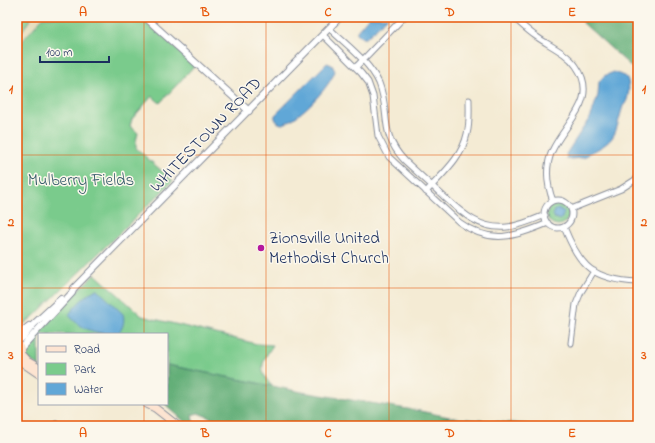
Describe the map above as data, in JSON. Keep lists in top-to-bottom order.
{
  "streets": {
    "street": ["WHITESTOWN ROAD"]
  },
  "parks": ["Mulberry Fields"],
  "places": ["Zionsville United Methodist Church"],
  "legend": ["Road", "Park", "Water"],
  "scale_bar": "100 m",
  "grid": {
    "columns": [
      "A",
      "B",
      "C",
      "D",
      "E"
    ],
    "rows": ["1", "2", "3"]
  }
}
